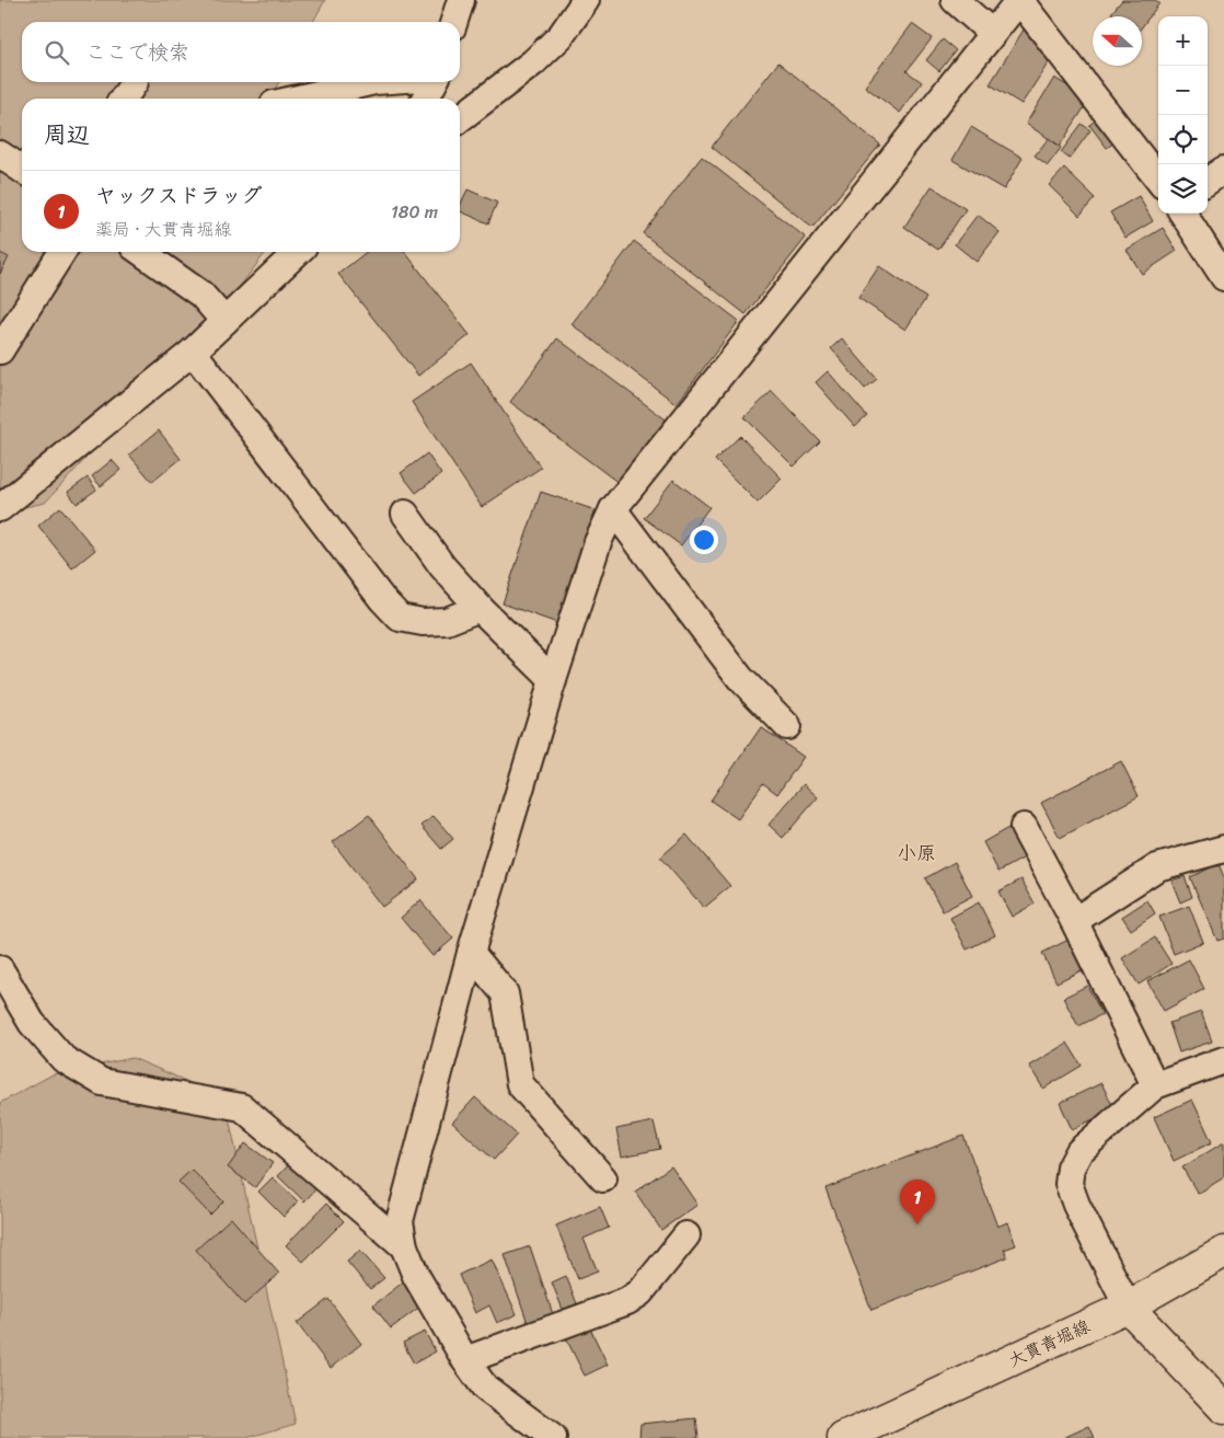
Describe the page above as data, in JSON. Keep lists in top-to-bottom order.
{
  "streets": {
    "main road": ["大貫青堀線"]
  },
  "districts": ["小原"],
  "north": "left",
  "page": {
    "map_buttons": ["+", "−"],
    "search": "ここで検索",
    "heading": "周辺",
    "list": [
      {
        "mark": "1",
        "name": "ヤックスドラッグ",
        "note": "薬局 · 大貫青堀線",
        "value": "180 m"
      }
    ],
    "pins": "1"
  }
}
